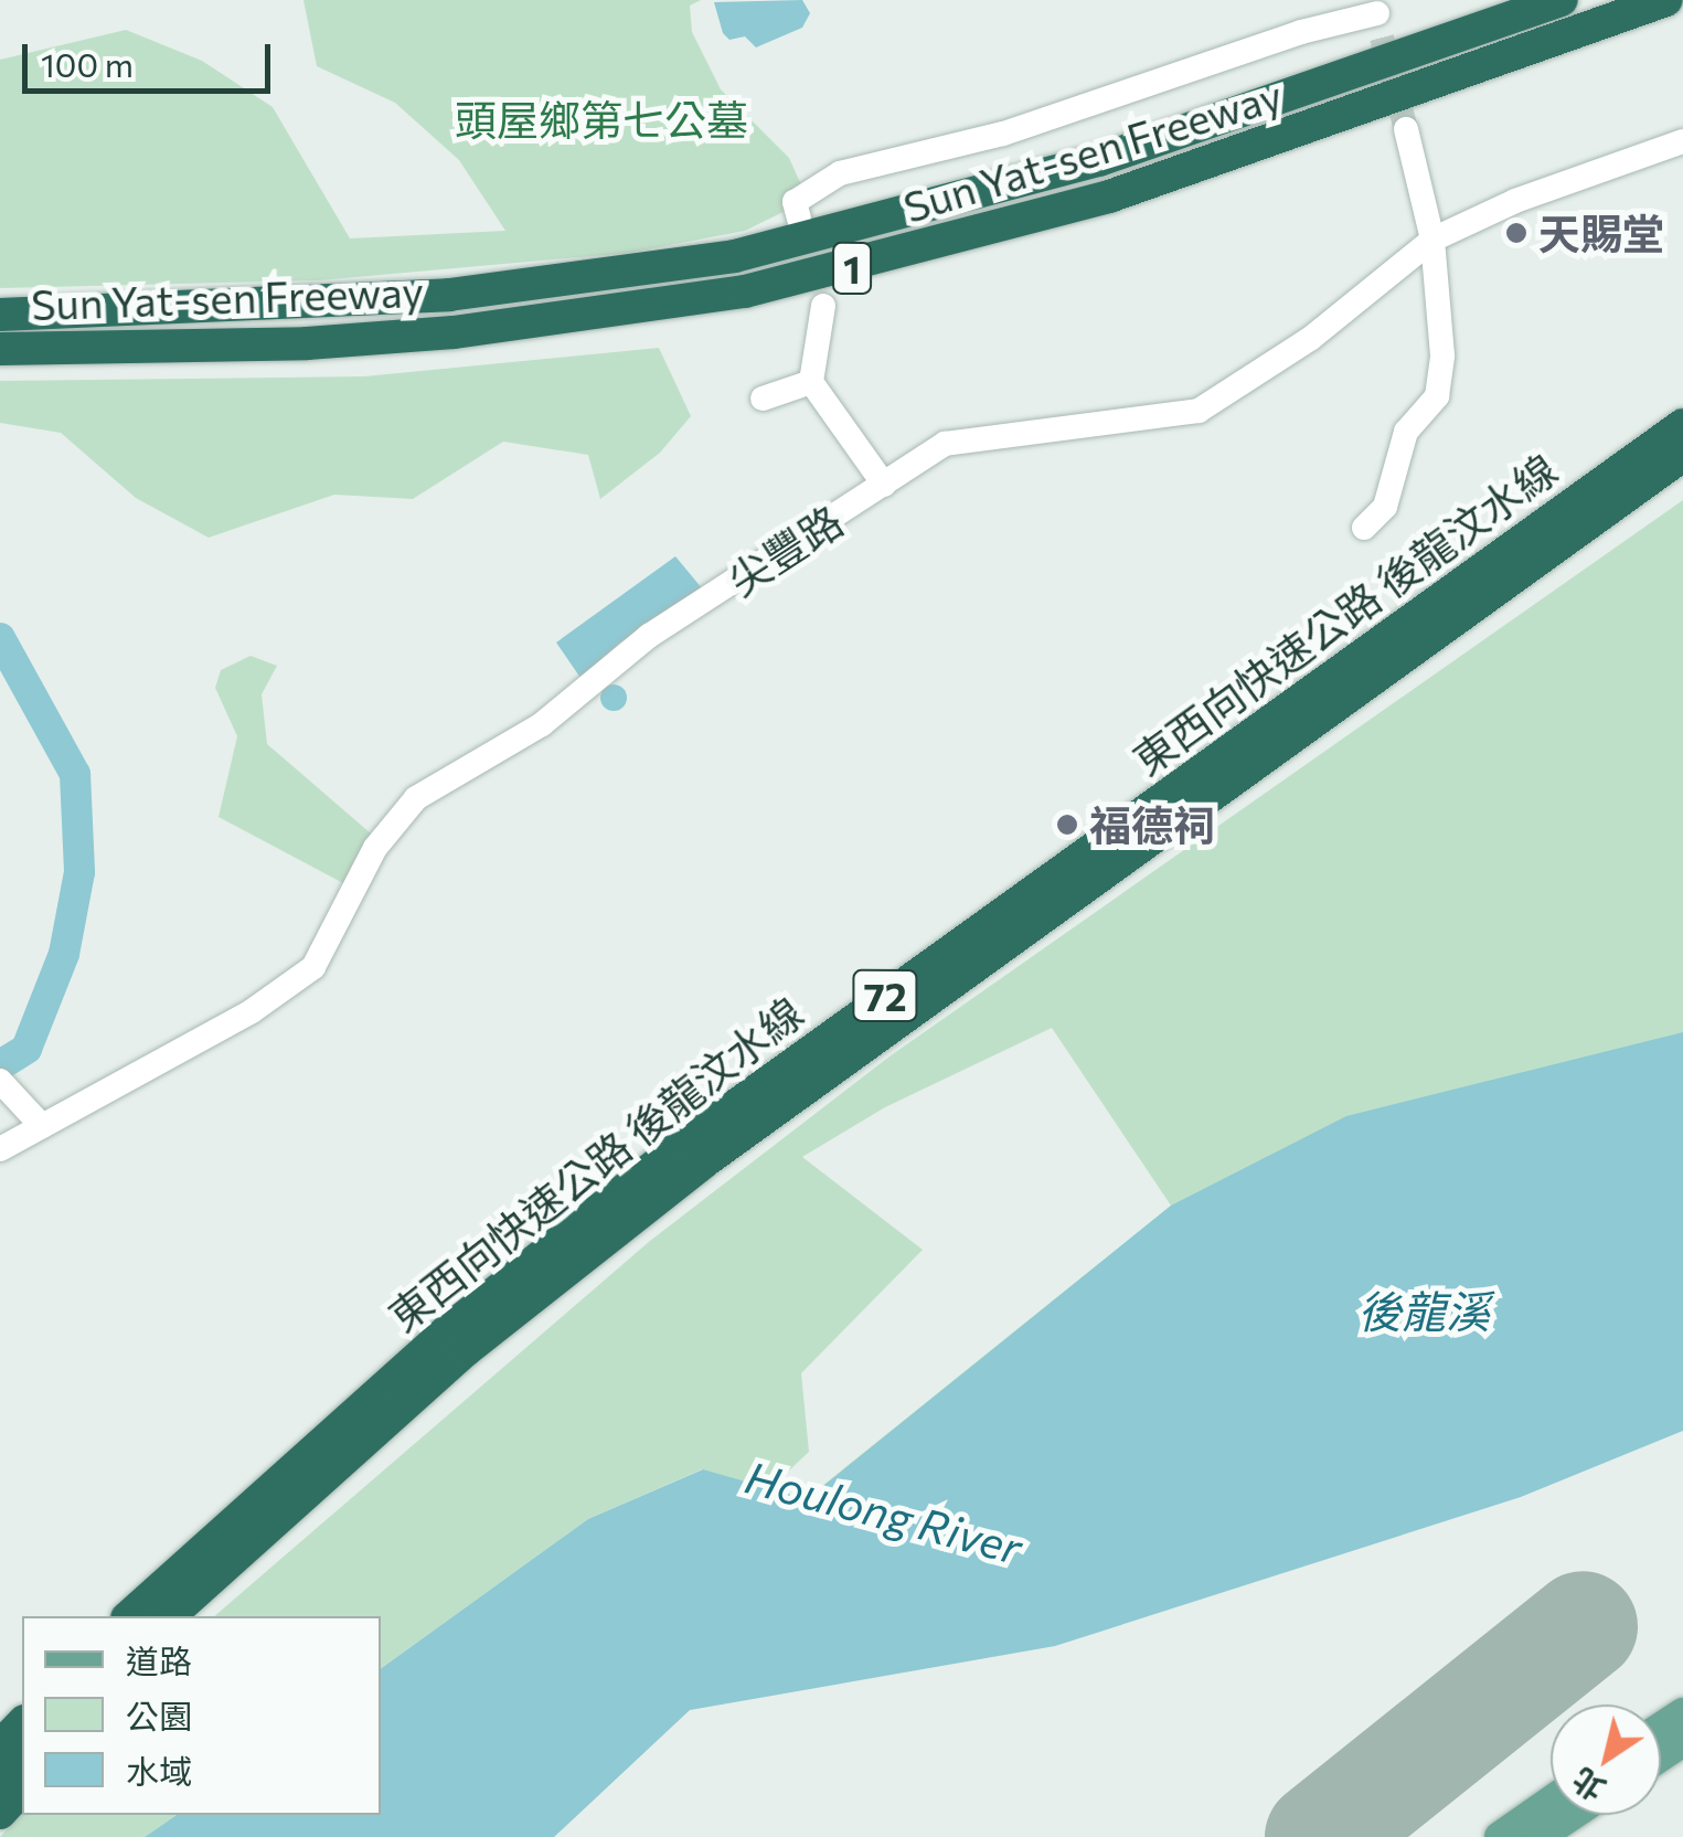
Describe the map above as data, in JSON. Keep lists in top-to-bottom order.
{
  "streets": {
    "highway": [
      "Sun Yat-sen Freeway",
      "1",
      "東西向快速公路 後龍汶水線",
      "72"
    ],
    "street": ["尖豐路"]
  },
  "water": ["後龍溪", "Houlong River"],
  "parks": ["頭屋鄉第七公墓"],
  "places": ["天賜堂", "福德祠"],
  "legend": ["道路", "公園", "水域"],
  "scale_bar": "100 m",
  "north": "bottom left"
}
